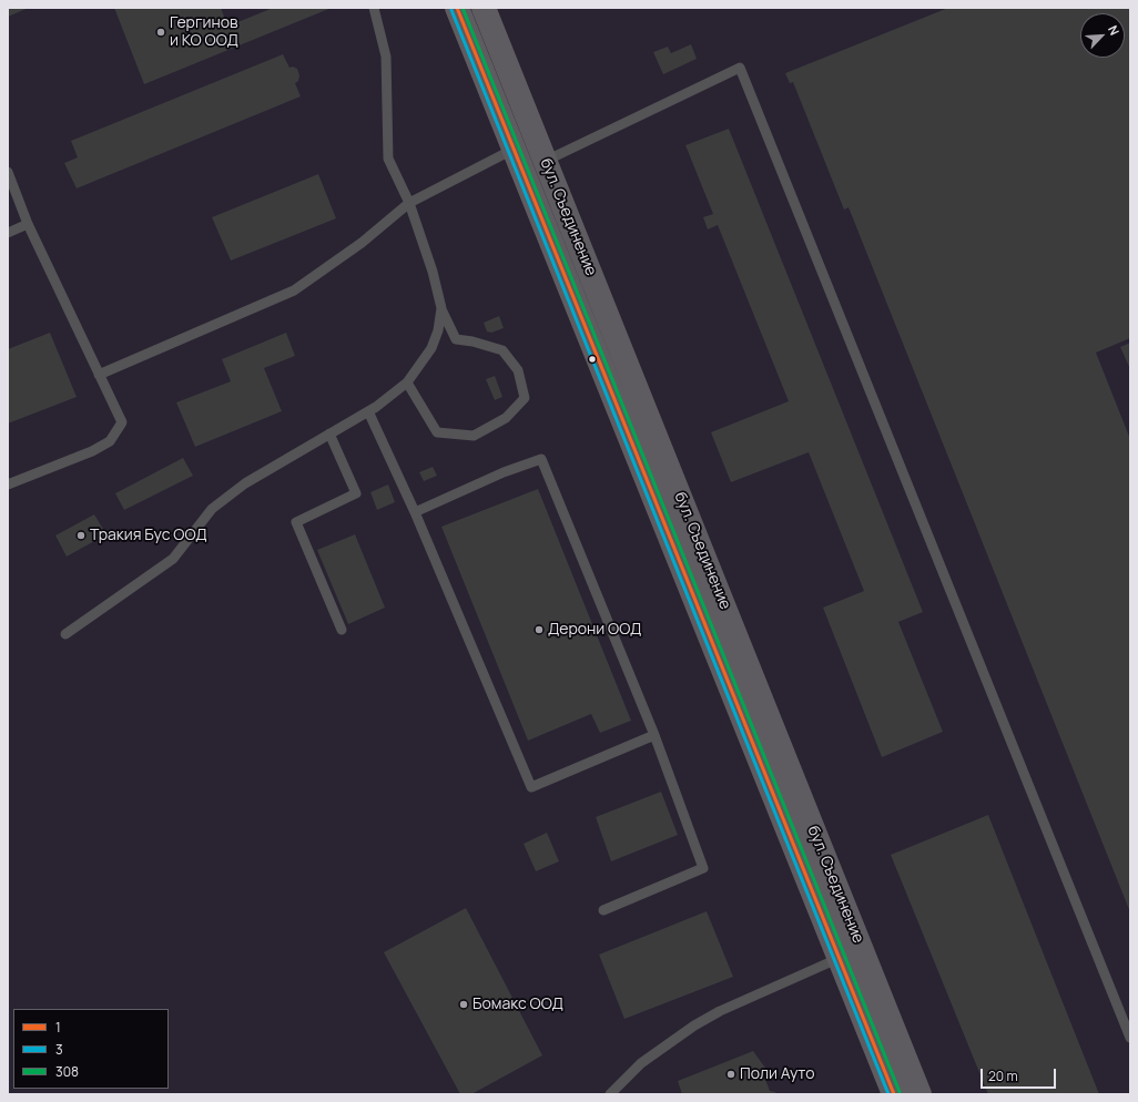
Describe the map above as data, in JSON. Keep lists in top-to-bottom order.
{
  "streets": {
    "main road": ["бул. Съединение"]
  },
  "places": [
    "Гергинов и КО ООД",
    "Тракия Бус ООД",
    "Дерони ООД",
    "Бомакс ООД",
    "Поли Ауто"
  ],
  "lines": ["transit line 1", "transit line 308", "transit line 3"],
  "legend": ["1", "3", "308"],
  "scale_bar": "20 m",
  "north": "top right"
}
